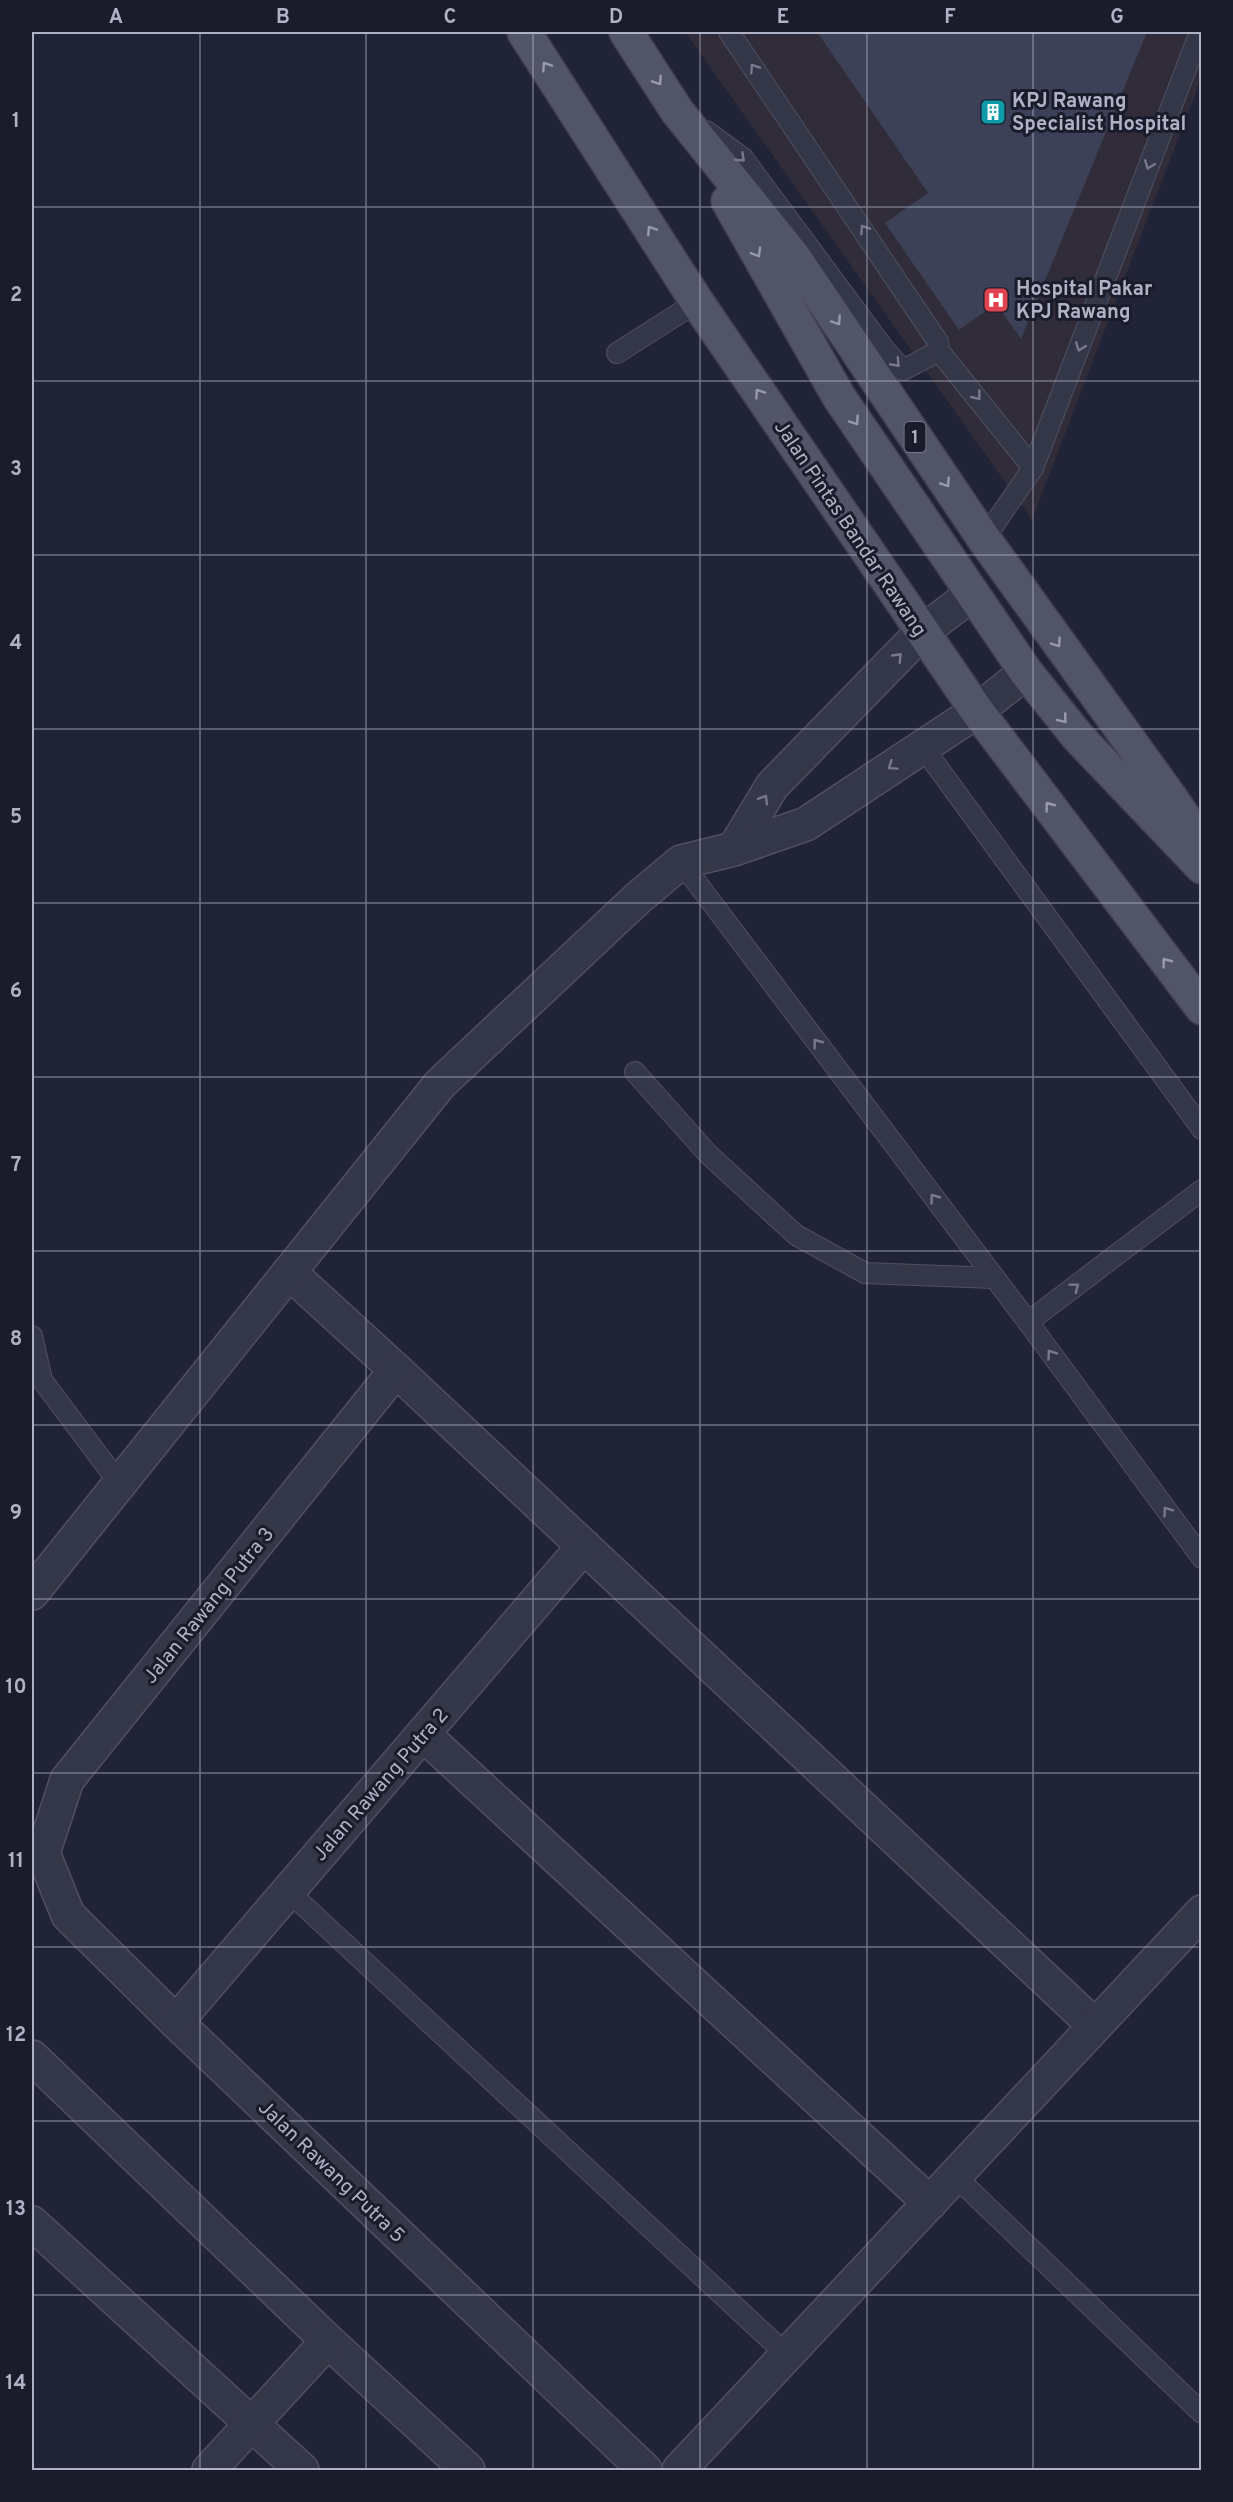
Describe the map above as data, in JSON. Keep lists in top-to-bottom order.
{
  "streets": {
    "main road": ["1", "Jalan Pintas Bandar Rawang"],
    "street": ["Jalan Rawang Putra 3", "Jalan Rawang Putra 2", "Jalan Rawang Putra 5"]
  },
  "crossings": [
    ["Jalan Rawang Putra 3", "Jalan Rawang Putra 5"],
    ["Jalan Rawang Putra 2", "Jalan Rawang Putra 5"]
  ],
  "places": {
    "building": ["KPJ Rawang Specialist Hospital"],
    "hospital": ["Hospital Pakar KPJ Rawang"]
  },
  "grid": {
    "columns": [
      "A",
      "B",
      "C",
      "D",
      "E",
      "F",
      "G"
    ],
    "rows": [
      "1",
      "2",
      "3",
      "4",
      "5",
      "6",
      "7",
      "8",
      "9",
      "10",
      "11",
      "12",
      "13",
      "14"
    ]
  }
}
